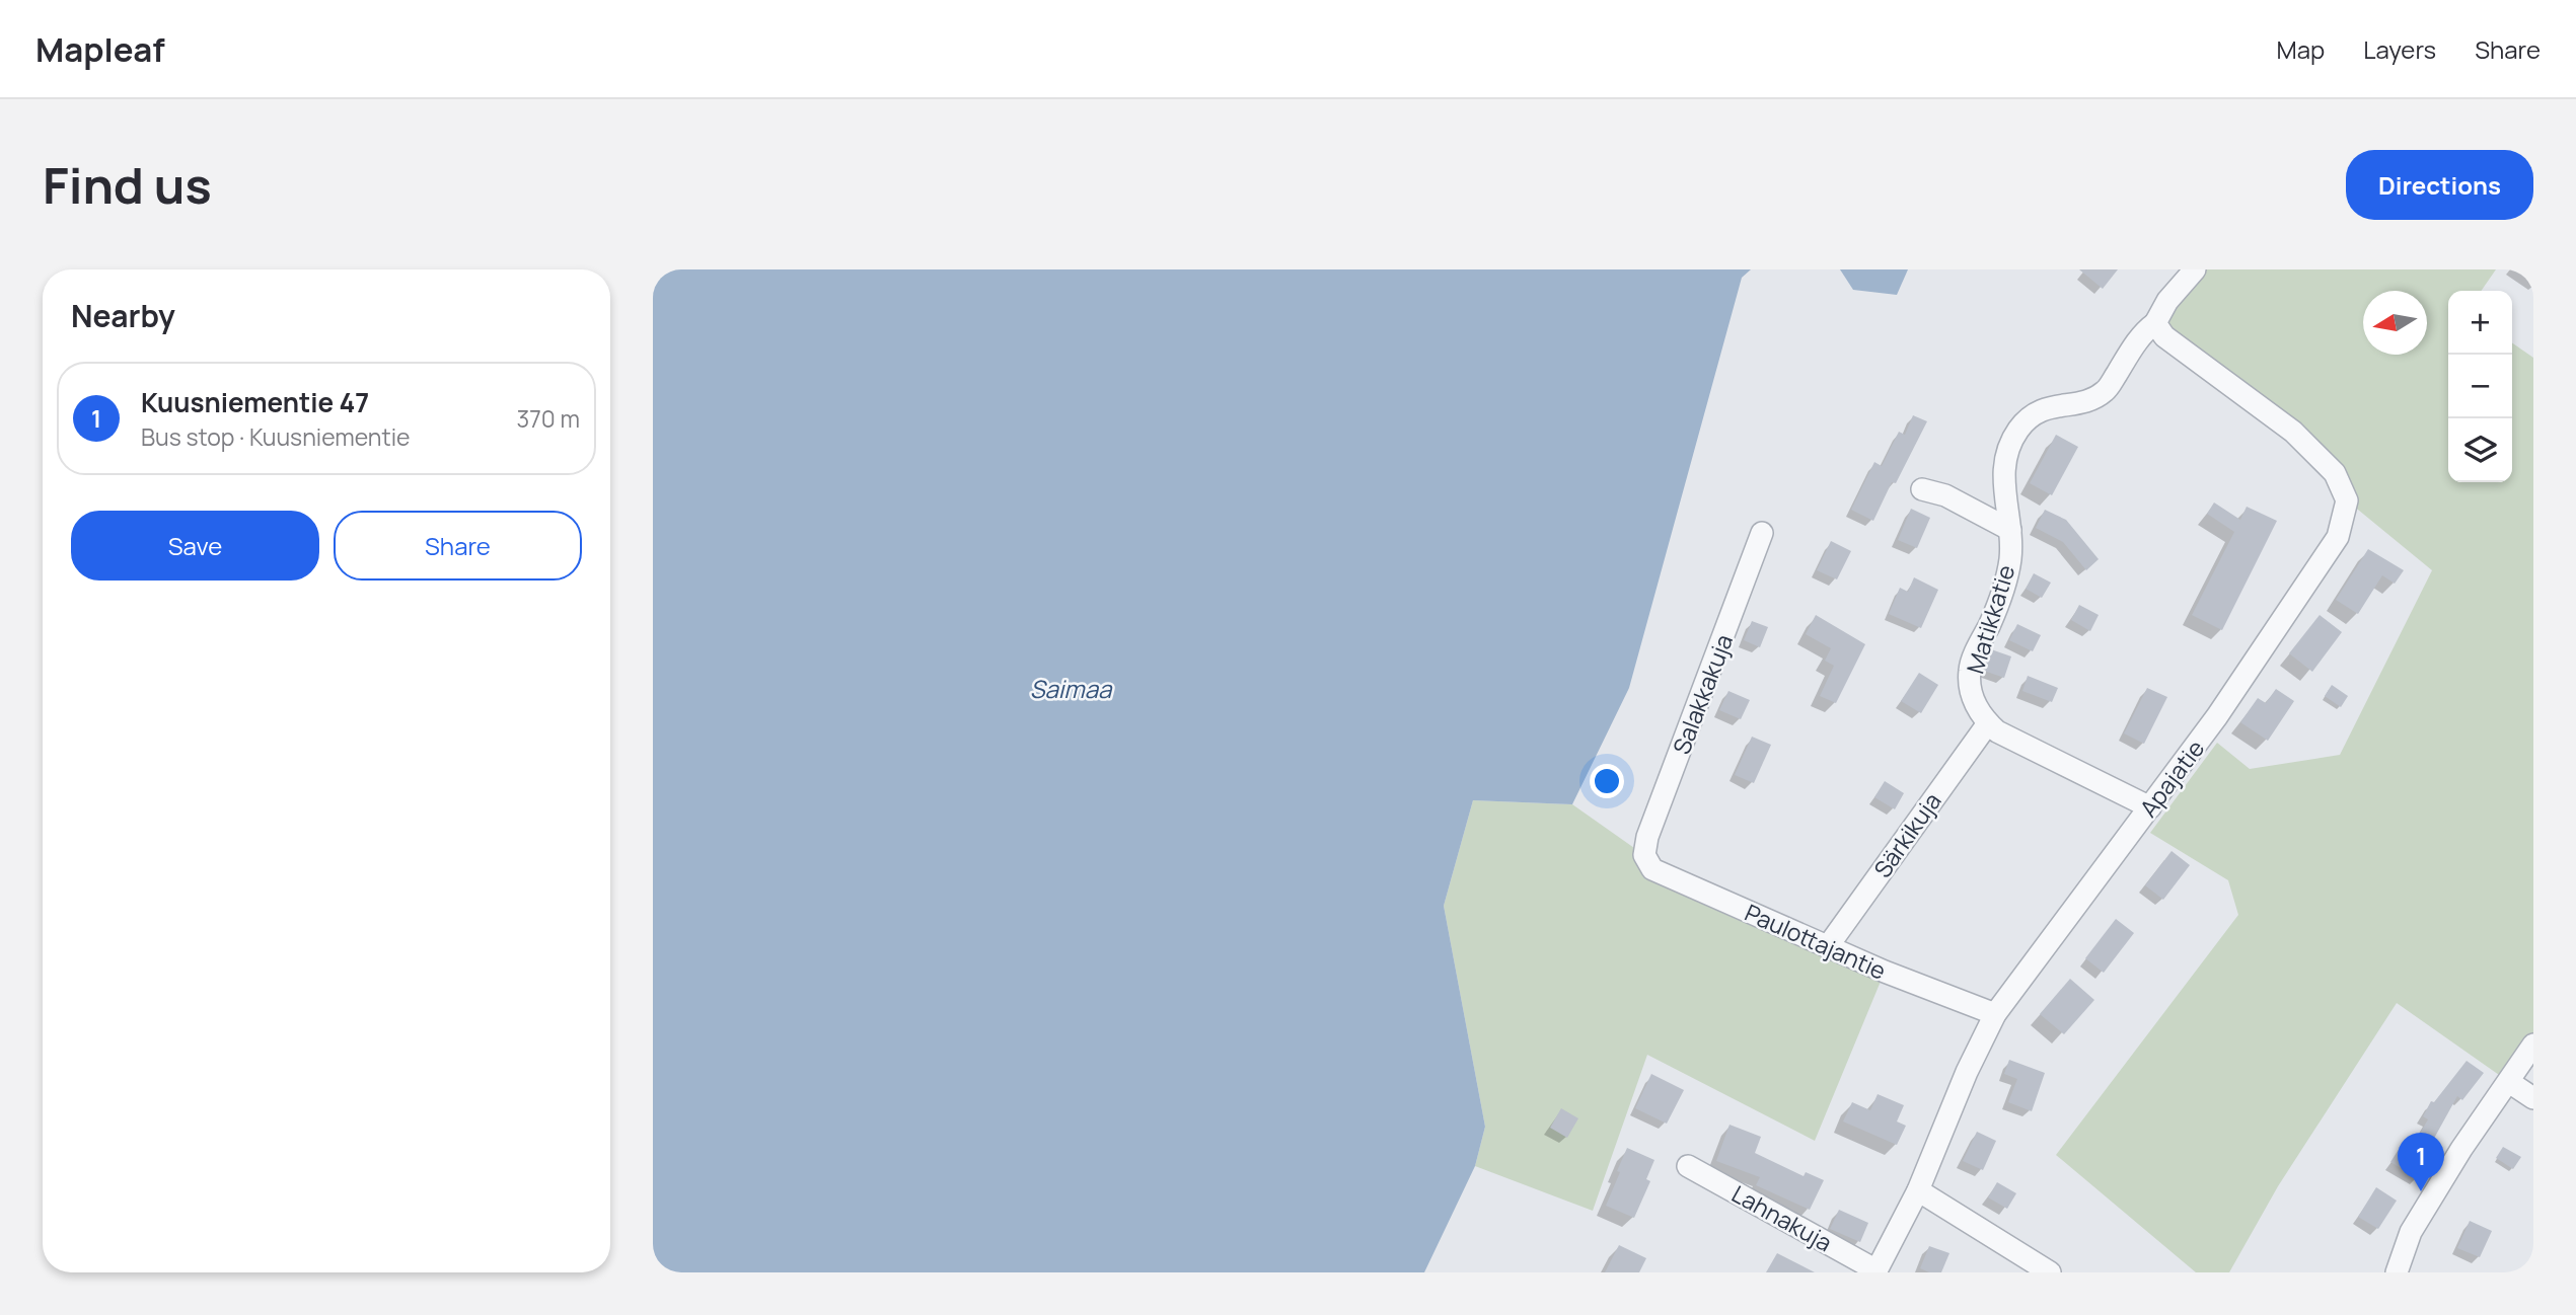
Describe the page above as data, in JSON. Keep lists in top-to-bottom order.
{
  "streets": {
    "street": [
      "Matikkatie",
      "Salakkakuja",
      "Apajatie",
      "Särkikuja",
      "Paulottajantie",
      "Lahnakuja"
    ]
  },
  "crossings": [
    ["Matikkatie", "Apajatie"],
    ["Matikkatie", "Särkikuja"],
    ["Salakkakuja", "Paulottajantie"],
    ["Apajatie", "Paulottajantie"],
    ["Apajatie", "Lahnakuja"],
    ["Särkikuja", "Paulottajantie"]
  ],
  "water": ["Saimaa"],
  "north": "left",
  "page": {
    "header": "Mapleaf",
    "nav": ["Map", "Layers", "Share"],
    "buttons": [
      "Directions",
      ["Save", "Share"]
    ],
    "title": "Find us",
    "heading": "Nearby",
    "map_buttons": ["+", "−"],
    "list": [
      {
        "mark": "1",
        "name": "Kuusniementie 47",
        "note": "Bus stop · Kuusniementie",
        "value": "370 m"
      }
    ],
    "pins": "1"
  }
}
